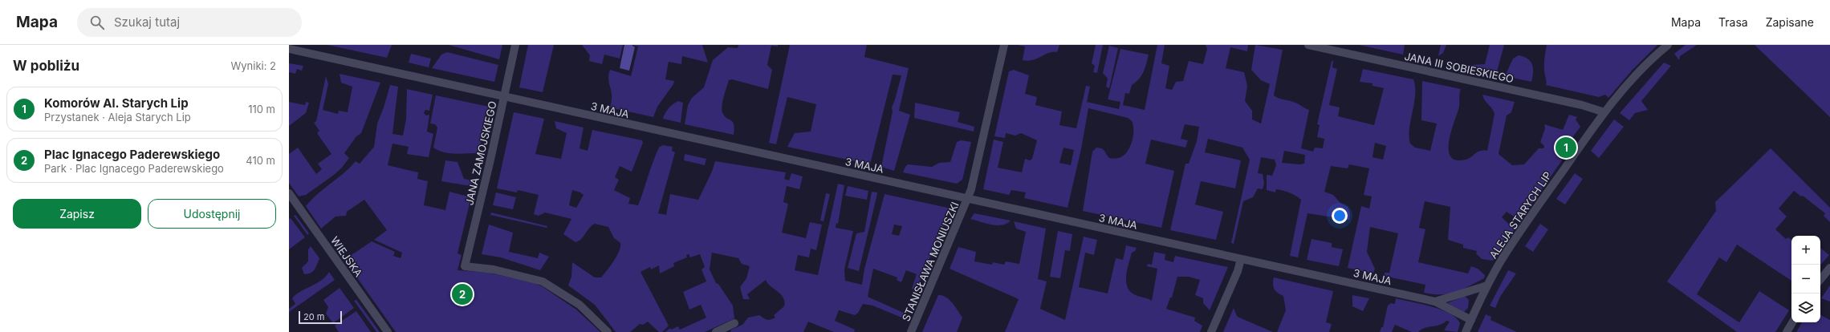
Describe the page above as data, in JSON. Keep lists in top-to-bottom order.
{
  "streets": {
    "street": [
      "JANA III SOBIESKIEGO",
      "3 MAJA",
      "JANA ZAMOJSKIEGO",
      "ALEJA STARYCH LIP",
      "WIEJSKA",
      "STANISŁAWA MONIUSZKI"
    ]
  },
  "crossings": [
    ["JANA III SOBIESKIEGO", "ALEJA STARYCH LIP"],
    ["3 MAJA", "JANA ZAMOJSKIEGO"],
    ["3 MAJA", "ALEJA STARYCH LIP"],
    ["3 MAJA", "STANISŁAWA MONIUSZKI"]
  ],
  "scale_bar": "20 m",
  "page": {
    "header": "Mapa",
    "search": "Szukaj tutaj",
    "nav": ["Mapa", "Trasa", "Zapisane"],
    "heading": ["W pobliżu", "Wyniki: 2"],
    "list": [
      {
        "mark": "1",
        "name": "Komorów Al. Starych Lip",
        "note": "Przystanek · Aleja Starych Lip",
        "value": "110 m"
      },
      {
        "mark": "2",
        "name": "Plac Ignacego Paderewskiego",
        "note": "Park · Plac Ignacego Paderewskiego",
        "value": "410 m"
      }
    ],
    "pins": ["1", "2"],
    "buttons": ["Zapisz", "Udostępnij"],
    "map_buttons": ["+", "−"],
    "scale": "20 m"
  }
}
